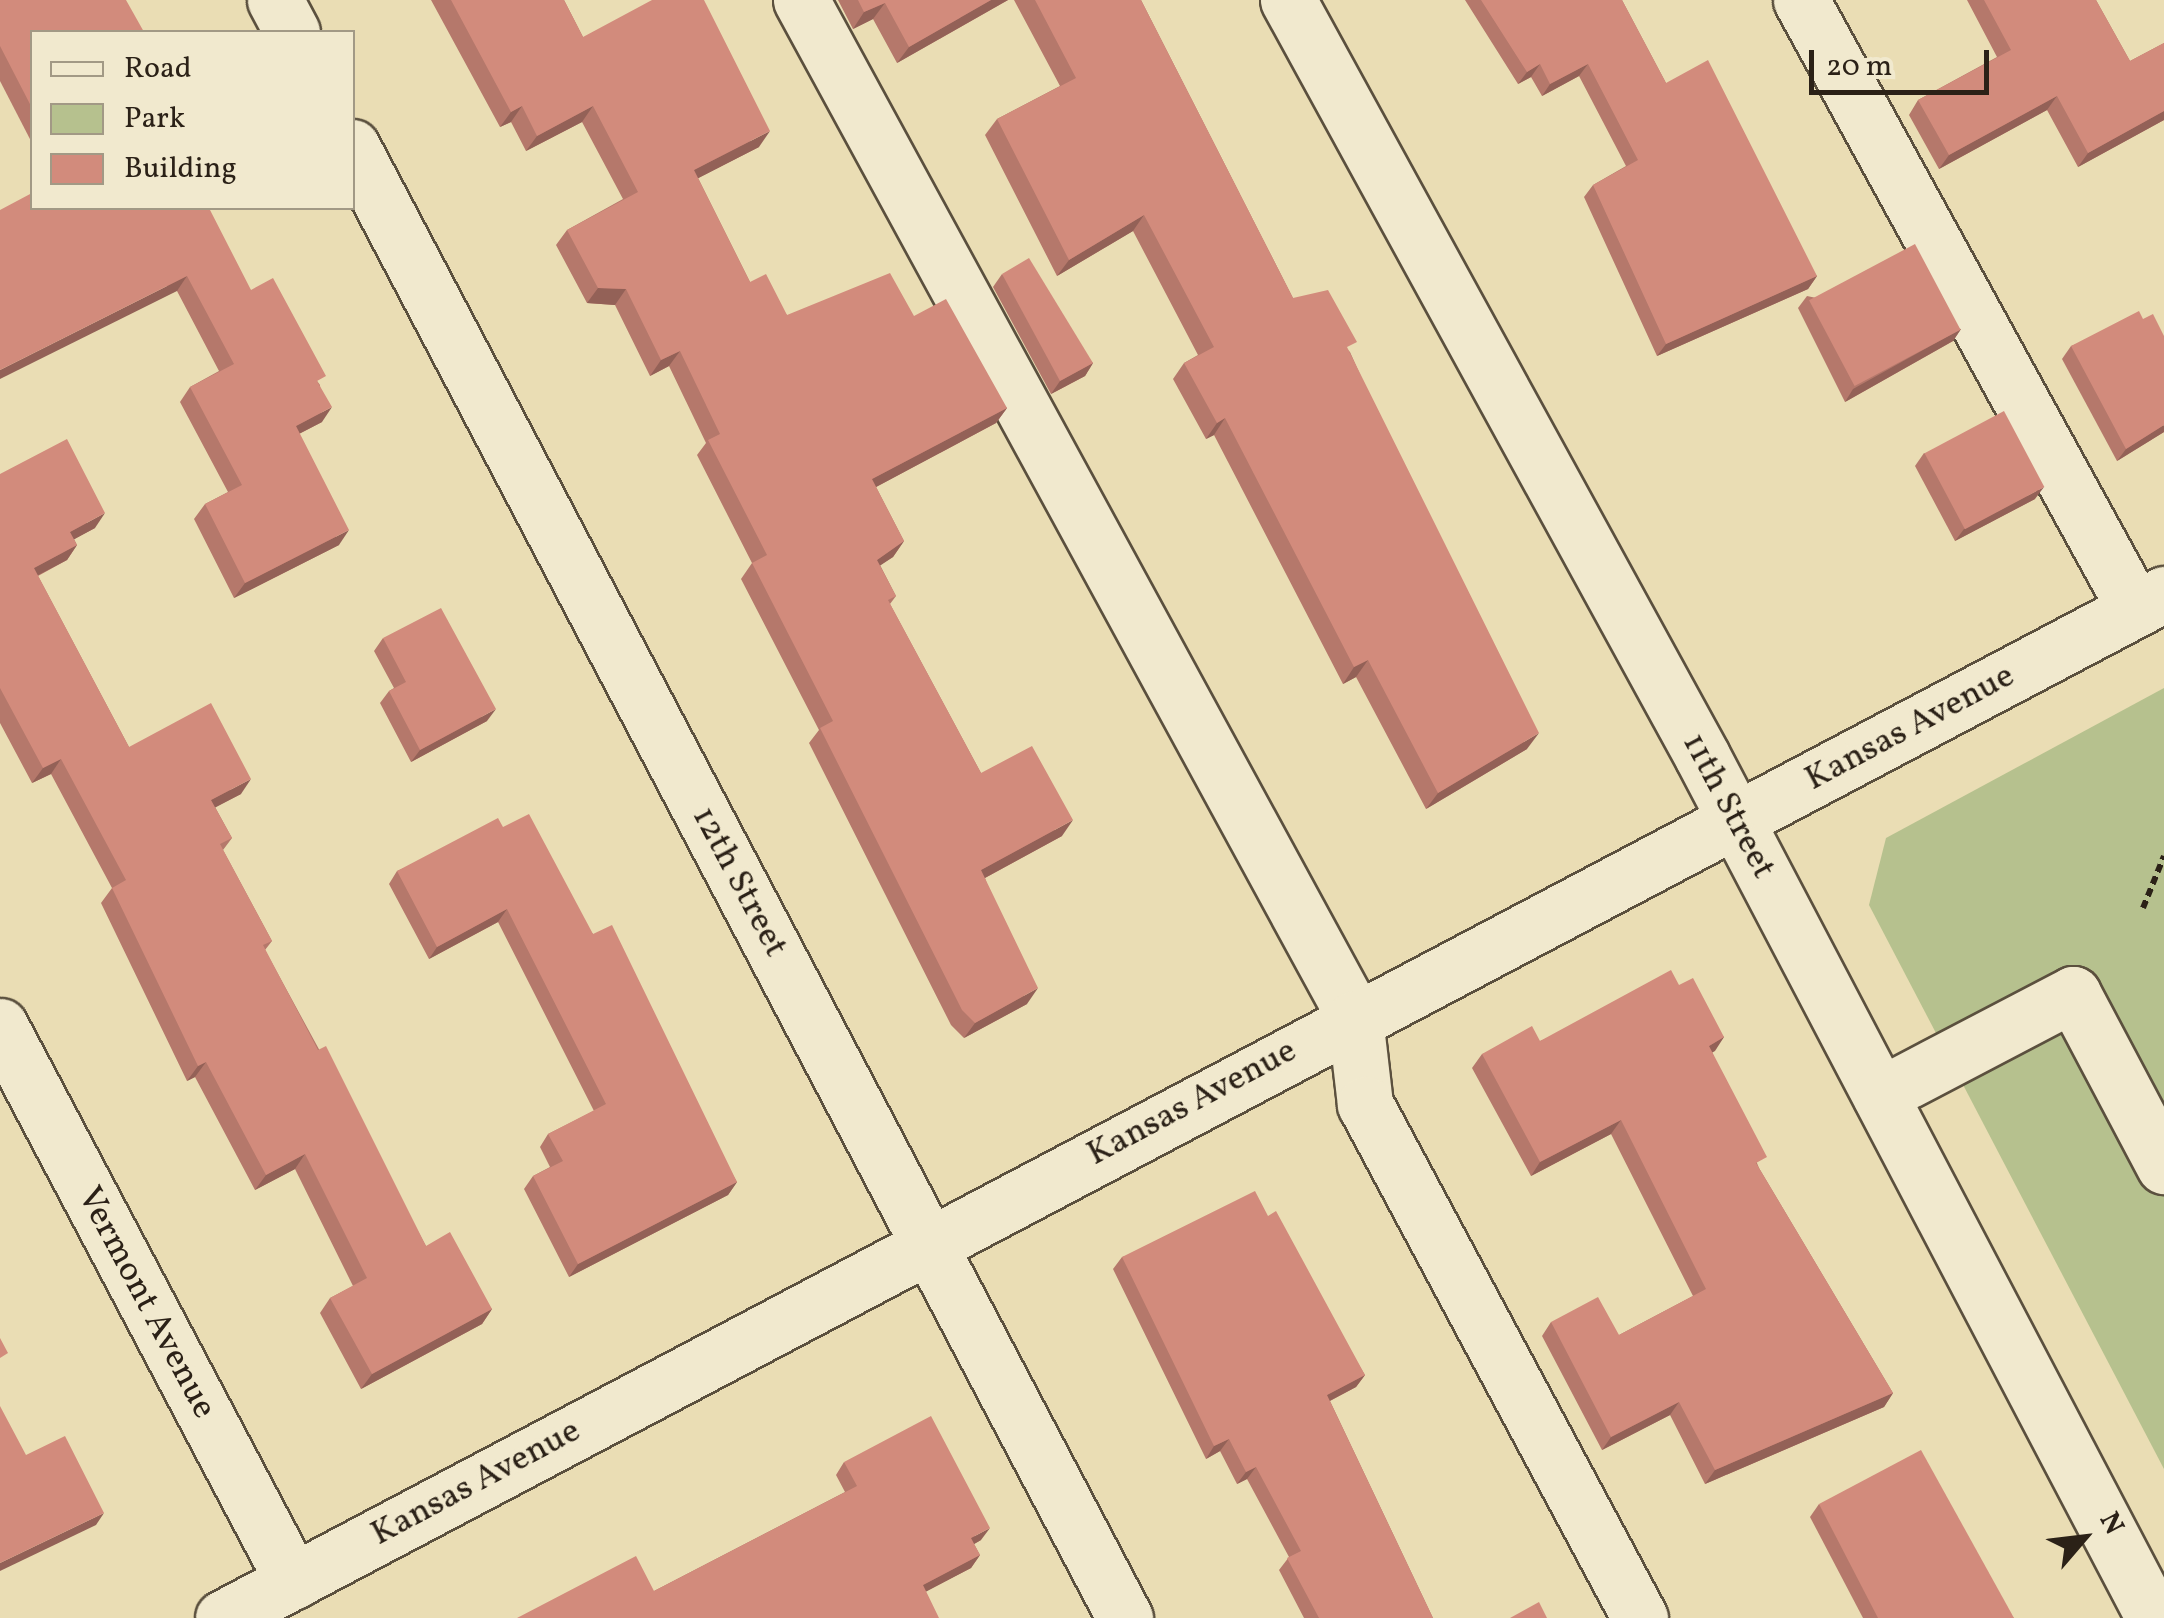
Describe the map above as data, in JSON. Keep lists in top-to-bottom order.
{
  "streets": {
    "street": [
      "Kansas Avenue",
      "11th Street",
      "12th Street",
      "Vermont Avenue"
    ]
  },
  "crossings": [
    ["Kansas Avenue", "11th Street"],
    ["Kansas Avenue", "12th Street"],
    ["Kansas Avenue", "Vermont Avenue"]
  ],
  "legend": ["Road", "Park", "Building"],
  "scale_bar": "20 m",
  "north": "top right"
}
